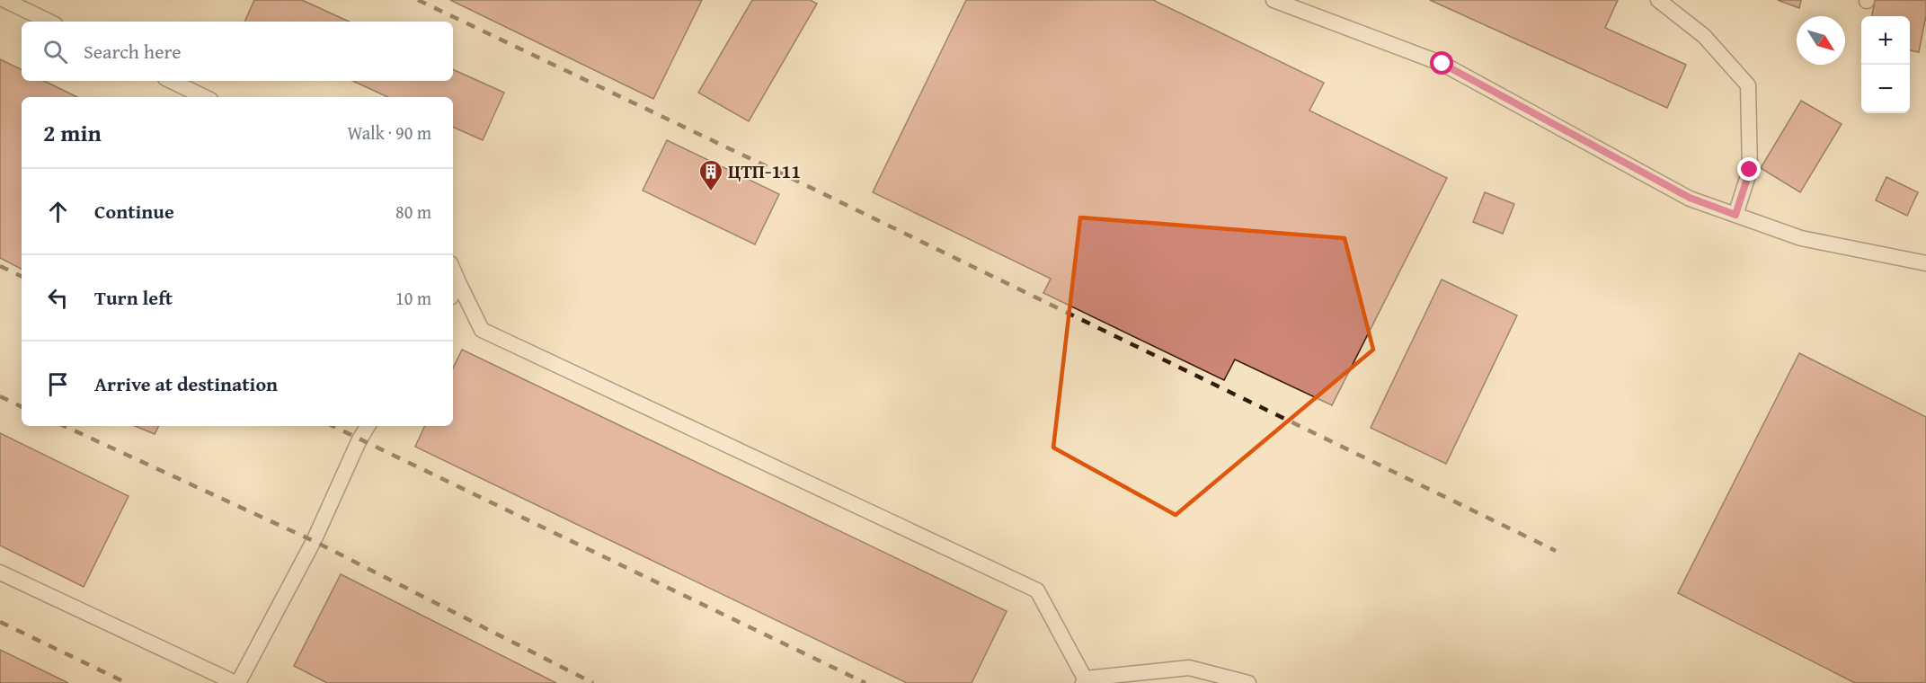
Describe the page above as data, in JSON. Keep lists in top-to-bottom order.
{
  "places": {
    "building": ["ЦТП-111"]
  },
  "north": "bottom right",
  "page": {
    "map_buttons": ["+", "−"],
    "search": "Search here",
    "heading": ["2 min", "Walk · 90 m"],
    "list": [
      ["Continue", "80 m"],
      ["Turn left", "10 m"],
      "Arrive at destination"
    ]
  }
}
